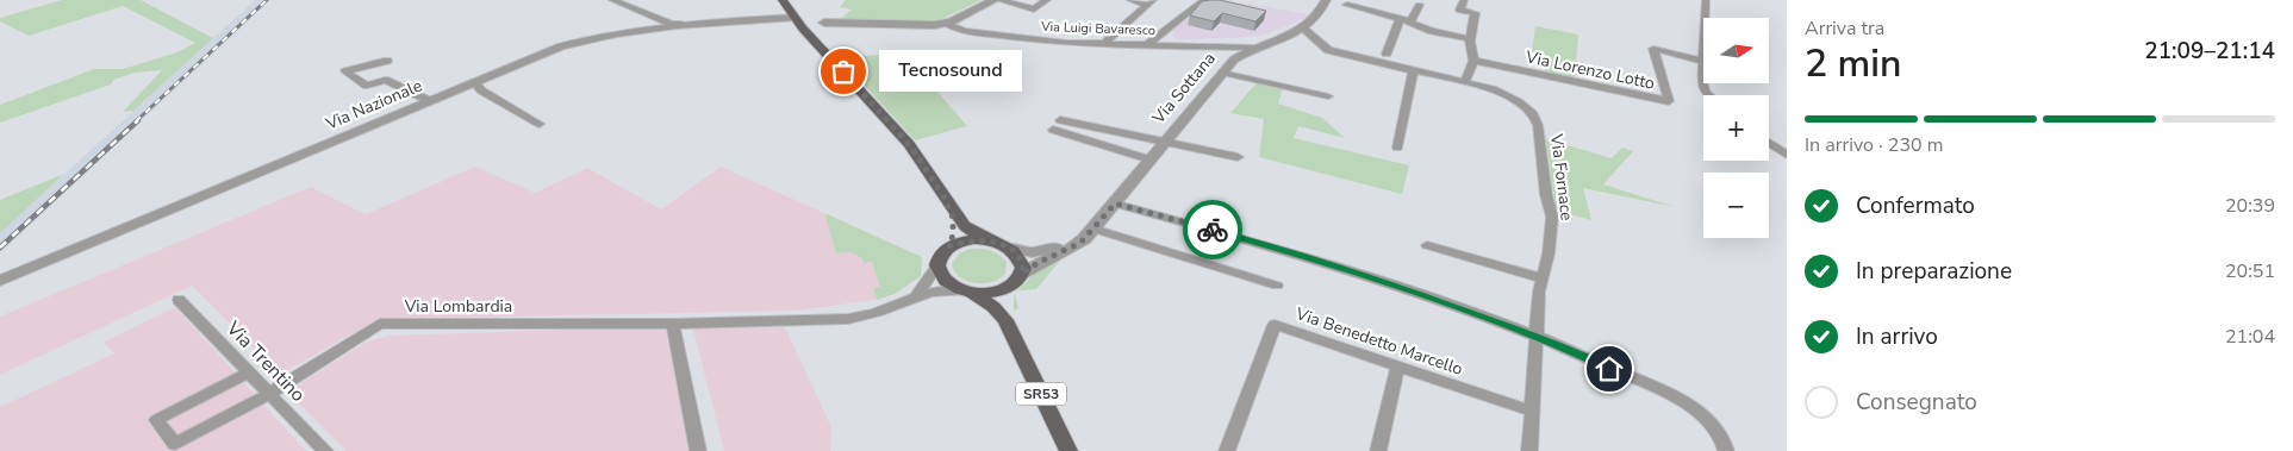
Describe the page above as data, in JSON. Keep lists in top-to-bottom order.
{
  "streets": {
    "main road": ["SR53"],
    "street": [
      "Via Luigi Bavaresco",
      "Via Lorenzo Lotto",
      "Via Sottana",
      "Via Nazionale",
      "Via Fornace",
      "Via Lombardia",
      "Via Benedetto Marcello",
      "Via Trentino"
    ]
  },
  "crossings": [
    ["Via Luigi Bavaresco", "Via Sottana"],
    ["Via Sottana", "Via Fornace"],
    ["Via Sottana", "Via Lombardia"],
    ["Via Sottana", "SR53"],
    ["Via Fornace", "Via Benedetto Marcello"],
    ["Via Lombardia", "Via Trentino"],
    ["Via Lombardia", "SR53"]
  ],
  "places": ["Tecnosound"],
  "north": "right",
  "page": {
    "heading": ["2 min", "Arriva tra", "21:09–21:14"],
    "map_buttons": ["+", "−"],
    "bubble": "Tecnosound",
    "bar": "In arrivo · 230 m",
    "list": [
      ["Confermato", "20:39"],
      ["In preparazione", "20:51"],
      ["In arrivo", "21:04"],
      "Consegnato"
    ]
  }
}
